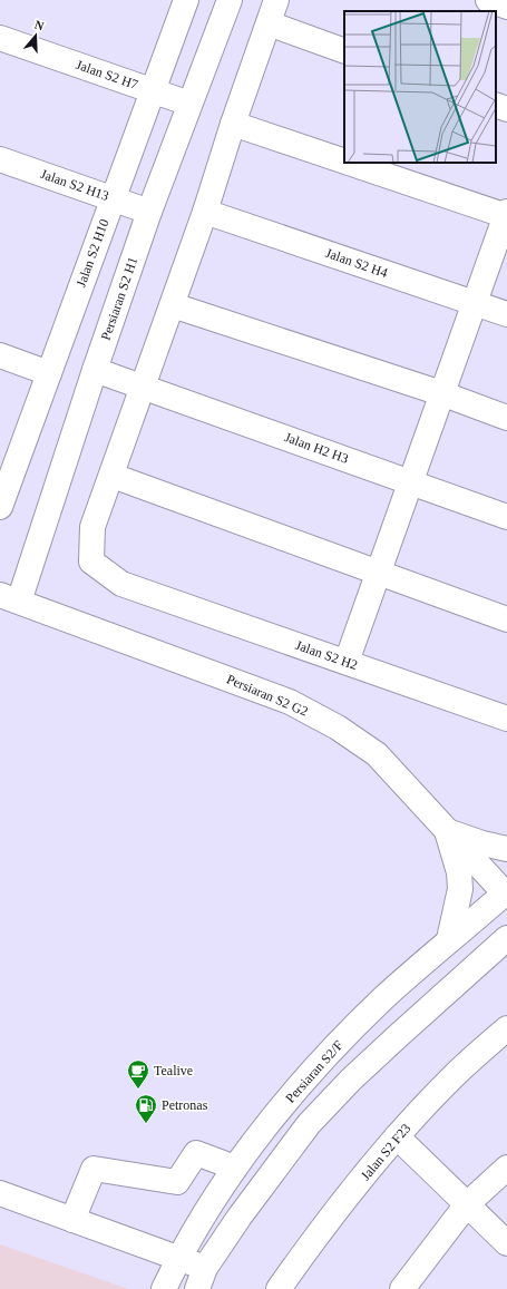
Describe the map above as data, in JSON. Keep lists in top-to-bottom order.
{
  "streets": {
    "street": [
      "Jalan S2 H7",
      "Jalan S2 H13",
      "Jalan S2 H10",
      "Jalan S2 H4",
      "Persiaran S2 H1",
      "Jalan H2 H3",
      "Jalan S2 H2",
      "Persiaran S2 G2",
      "Persiaran S2/F",
      "Jalan S2 F23"
    ]
  },
  "crossings": [
    ["Jalan S2 H7", "Jalan S2 H10"],
    ["Jalan S2 H7", "Persiaran S2 H1"],
    ["Jalan S2 H13", "Jalan S2 H10"],
    ["Jalan S2 H13", "Persiaran S2 H1"],
    ["Persiaran S2 H1", "Jalan H2 H3"],
    ["Persiaran S2 H1", "Persiaran S2 G2"],
    ["Persiaran S2 G2", "Persiaran S2/F"]
  ],
  "places": {
    "cafe": ["Tealive"],
    "fuel station": ["Petronas"]
  },
  "north": "top"
}
